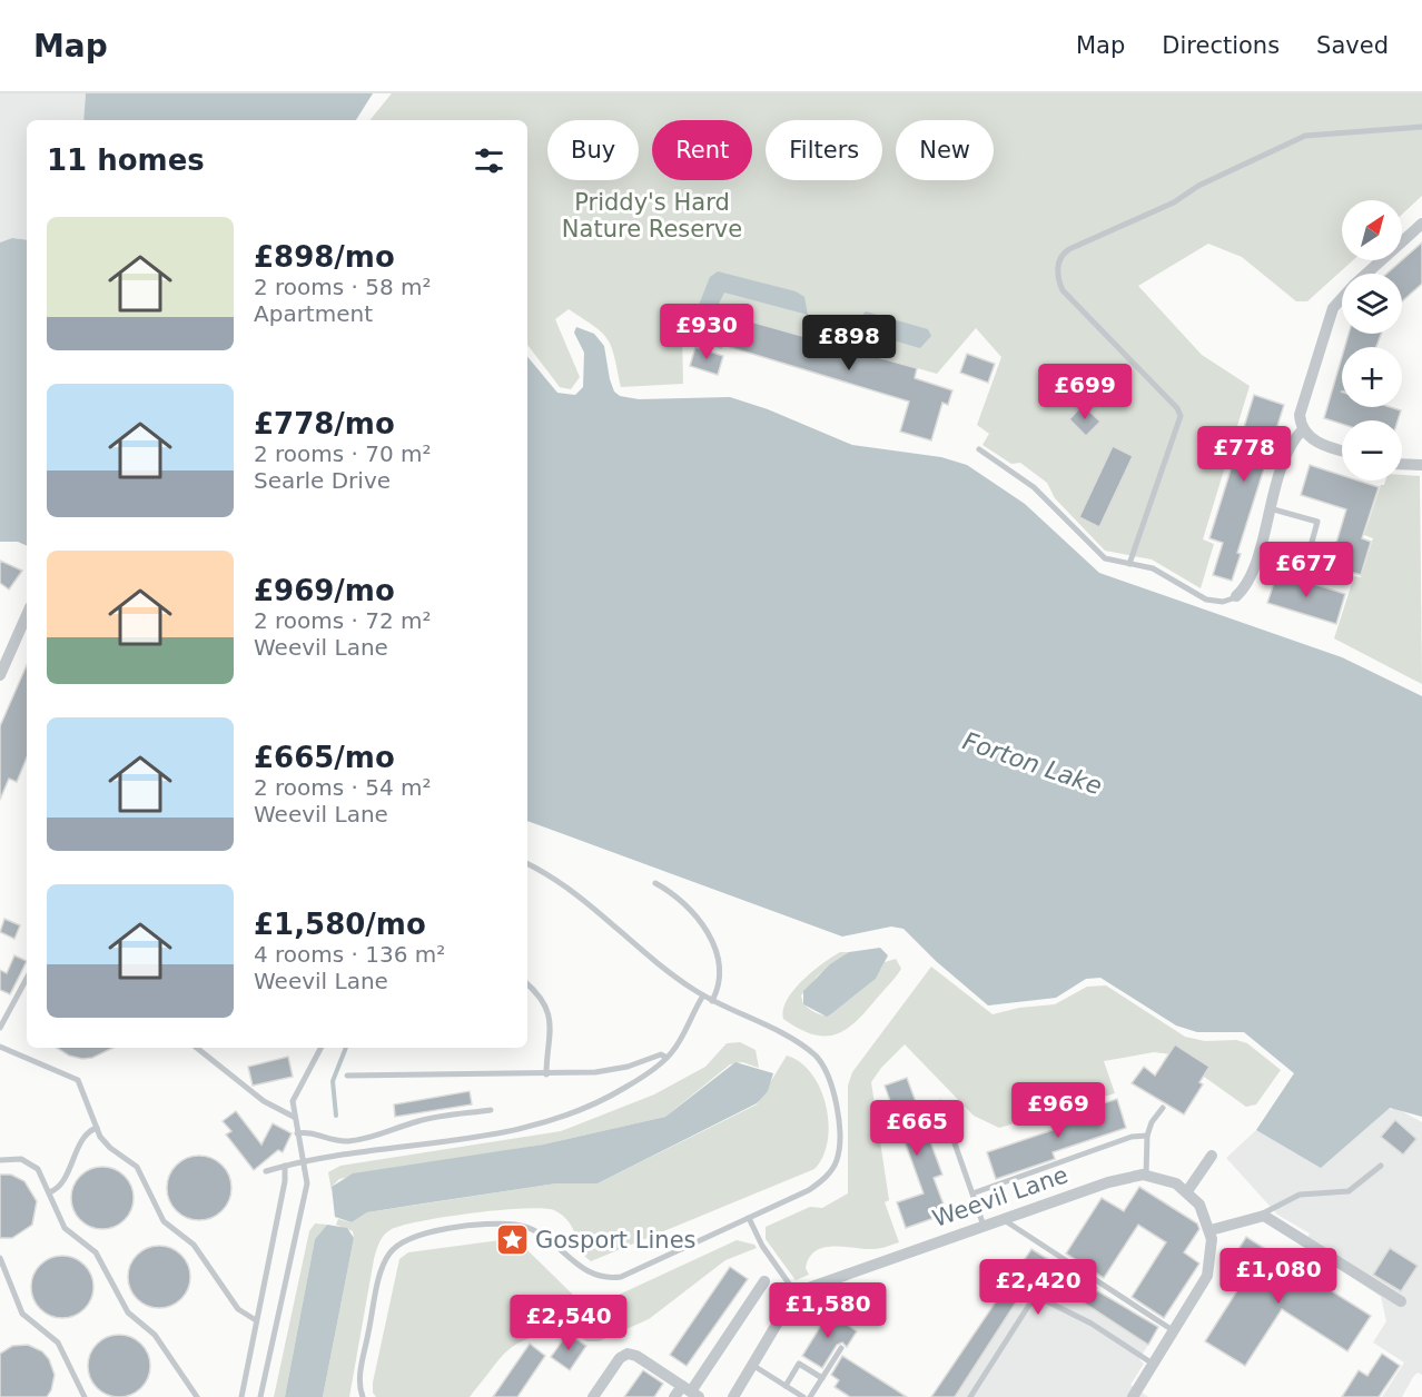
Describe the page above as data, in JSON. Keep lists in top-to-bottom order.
{
  "streets": {
    "street": ["Weevil Lane"]
  },
  "water": ["Forton Lake"],
  "parks": ["Priddy's Hard Nature Reserve"],
  "places": {
    "place": ["Gosport Lines"]
  },
  "north": "top right",
  "page": {
    "header": "Map",
    "nav": ["Map", "Directions", "Saved"],
    "chip": [
      "Buy",
      "Rent",
      "Filters",
      "New"
    ],
    "heading": "11 homes",
    "map_buttons": ["+", "−"],
    "list": [
      {
        "name": "£898/mo",
        "note": "2 rooms · 58 m² · Apartment"
      },
      {
        "name": "£778/mo",
        "note": "2 rooms · 70 m² · Searle Drive"
      },
      {
        "name": "£969/mo",
        "note": "2 rooms · 72 m² · Weevil Lane"
      },
      {
        "name": "£665/mo",
        "note": "2 rooms · 54 m² · Weevil Lane"
      },
      {
        "name": "£1,580/mo",
        "note": "4 rooms · 136 m² · Weevil Lane"
      }
    ],
    "price": [
      "£930",
      "£898",
      "£699",
      "£778",
      "£677",
      "£969",
      "£665",
      "£1,080",
      "£2,420",
      "£1,580",
      "£2,540"
    ]
  }
}
